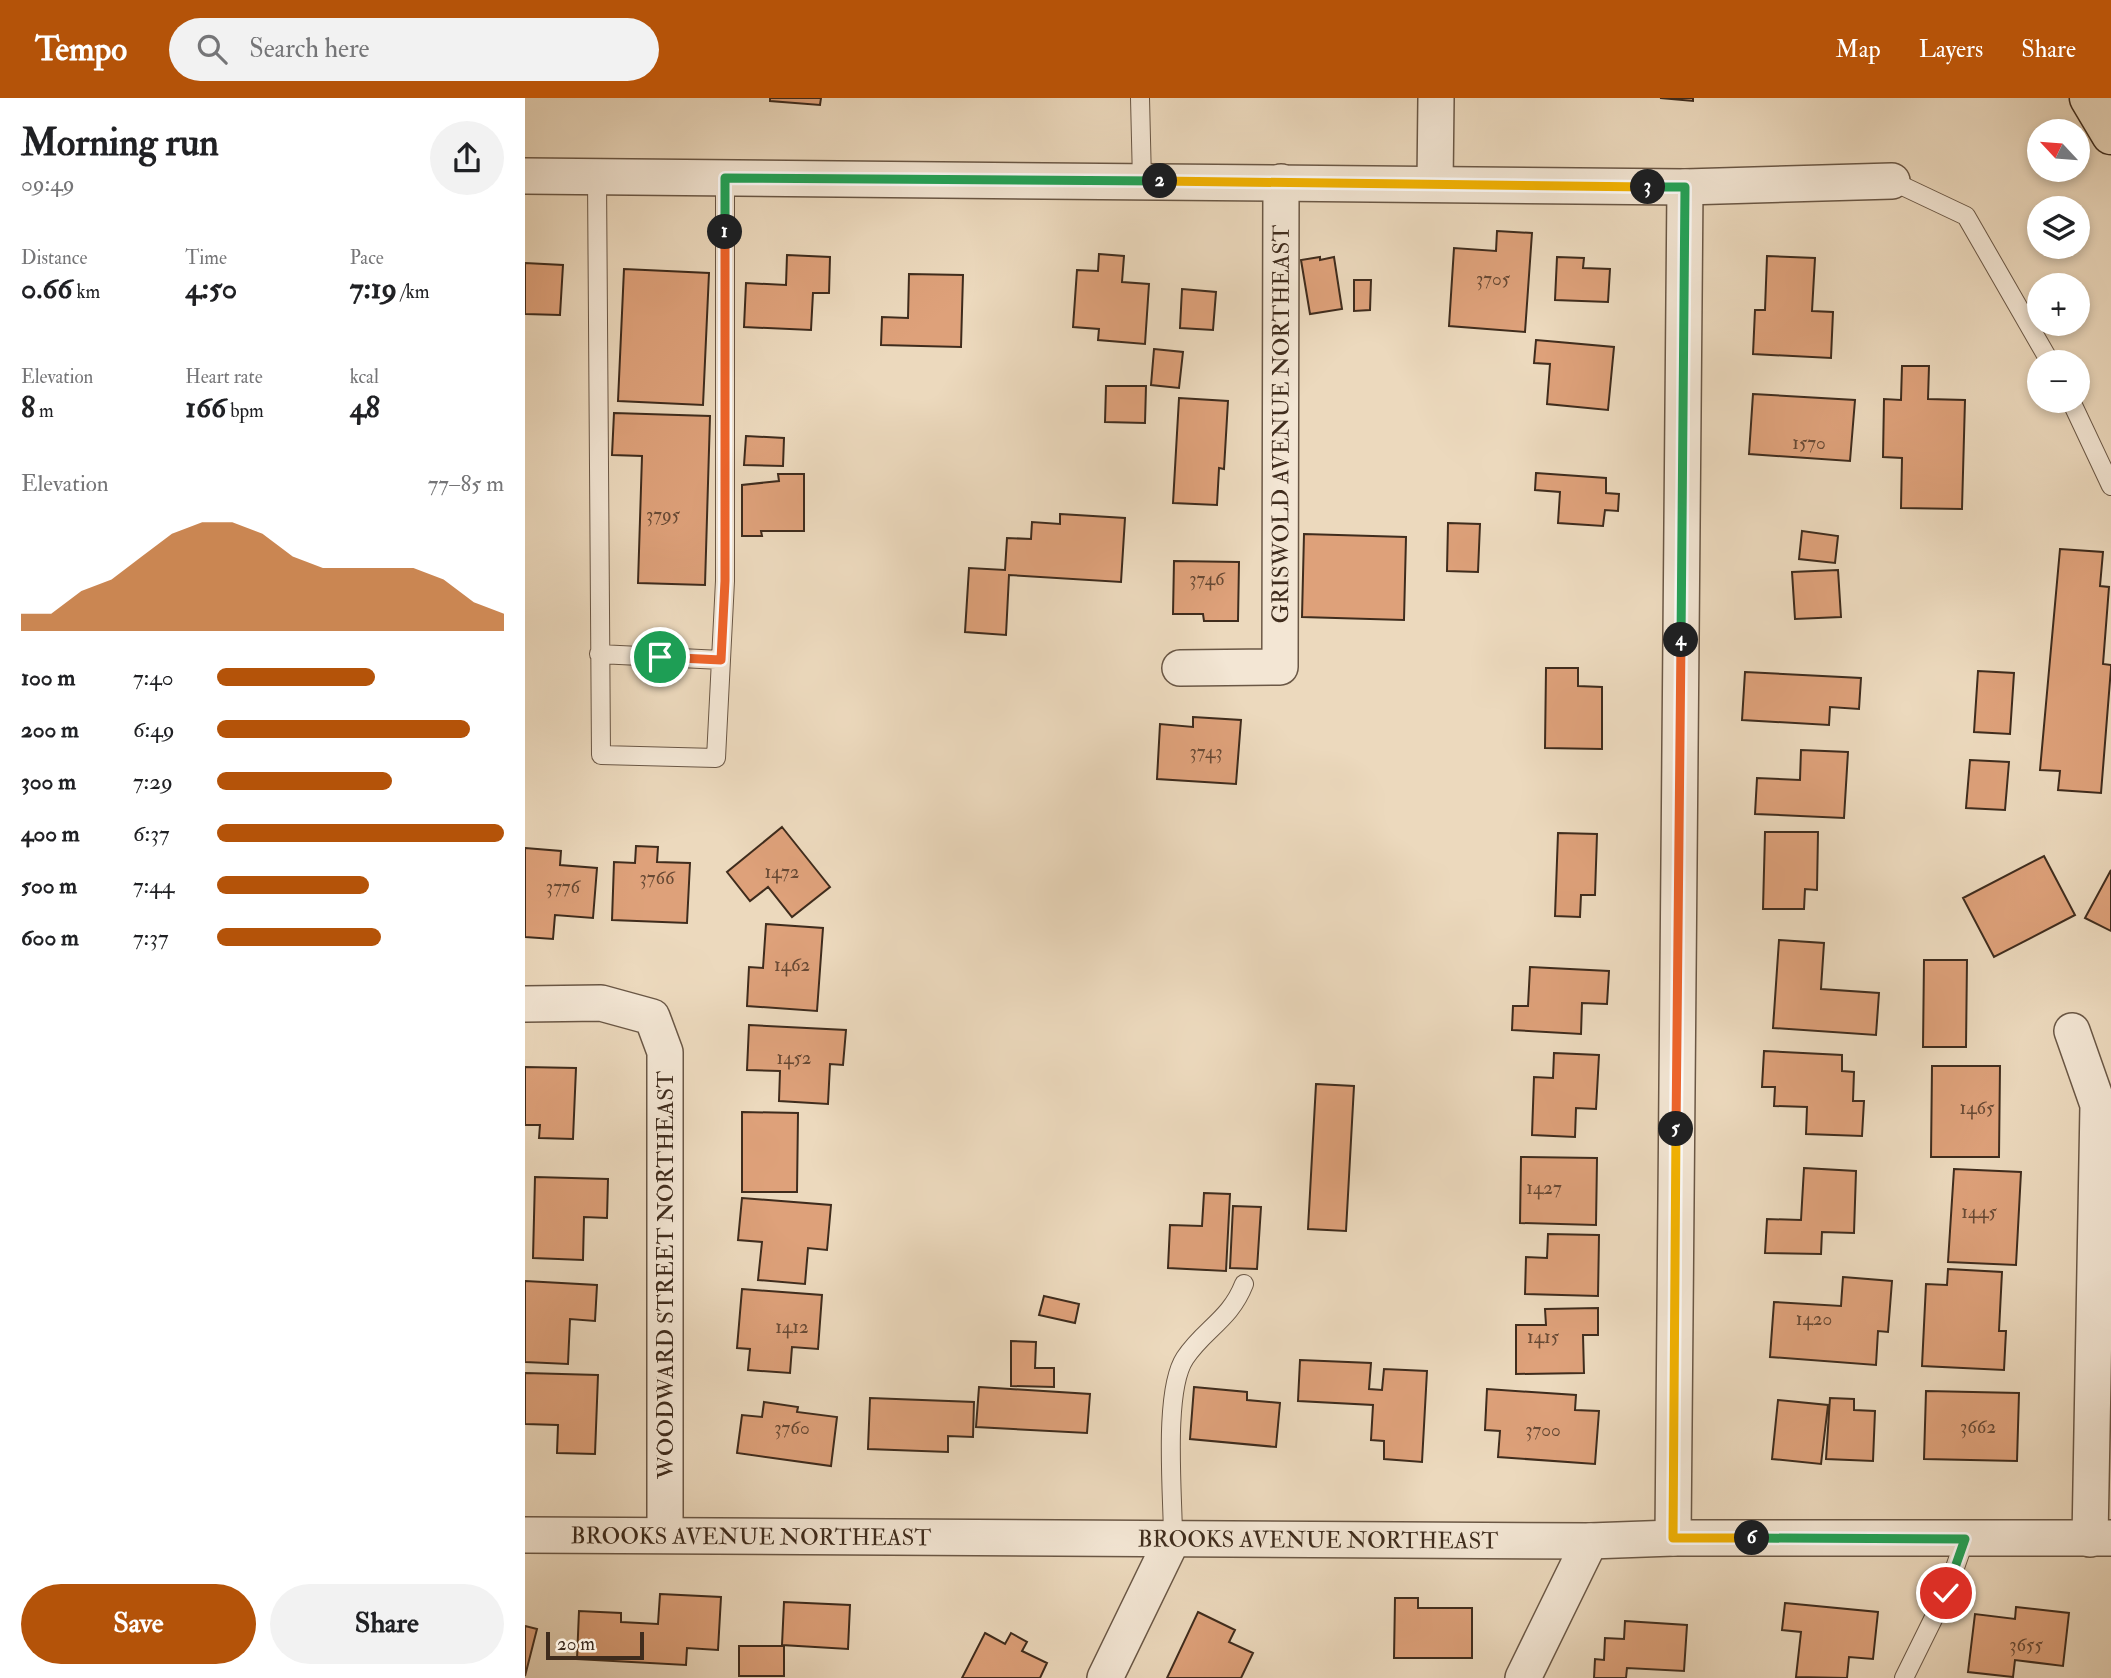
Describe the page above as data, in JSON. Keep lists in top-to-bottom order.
{
  "streets": {
    "street": ["GRISWOLD AVENUE NORTHEAST", "WOODWARD STREET NORTHEAST", "BROOKS AVENUE NORTHEAST"]
  },
  "crossings": [
    ["WOODWARD STREET NORTHEAST", "BROOKS AVENUE NORTHEAST"]
  ],
  "house_numbers": [
    "3705",
    "1570",
    "3795",
    "3746",
    "3743",
    "1472",
    "3766",
    "3776",
    "1462",
    "1452",
    "1465",
    "1427",
    "1445",
    "1420",
    "1412",
    "1415",
    "3662",
    "3760",
    "3700",
    "3655"
  ],
  "scale_bar": "20 m",
  "north": "top left",
  "page": {
    "header": "Tempo",
    "search": "Search here",
    "nav": ["Map", "Layers", "Share"],
    "heading": ["Morning run", "09:49"],
    "map_buttons": ["+", "−"],
    "pins": [
      "2",
      "3",
      "1",
      "4",
      "5",
      "6"
    ],
    "stats": [
      ["Distance", "0.66 km"],
      ["Time", "4:50"],
      ["Pace", "7:19 /km"],
      ["Elevation", "8 m"],
      ["Heart rate", "166 bpm"],
      ["kcal", "48"]
    ],
    "chart": ["Elevation", "77–85 m"],
    "list": [
      {
        "name": "100 m",
        "note": "7:40"
      },
      {
        "name": "200 m",
        "note": "6:49"
      },
      {
        "name": "300 m",
        "note": "7:29"
      },
      {
        "name": "400 m",
        "note": "6:37"
      },
      {
        "name": "500 m",
        "note": "7:44"
      },
      {
        "name": "600 m",
        "note": "7:37"
      }
    ],
    "buttons": ["Save", "Share"],
    "scale": "20 m"
  }
}
